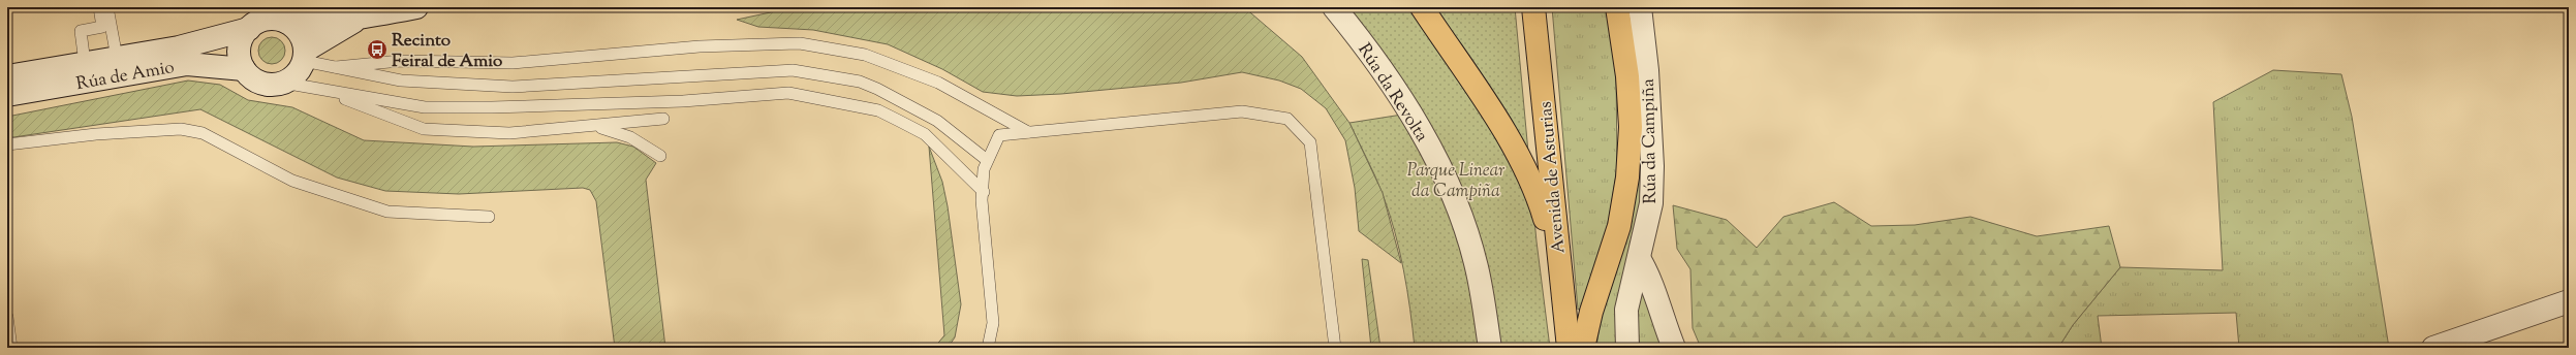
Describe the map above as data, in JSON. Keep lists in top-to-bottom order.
{
  "streets": {
    "main road": ["Avenida de Asturias"],
    "street": ["Rúa de Amio", "Rúa da Revolta", "Rúa da Campiña"]
  },
  "parks": ["Parque Linear da Campiña"],
  "places": {
    "bus stop": ["Recinto Feiral de Amio"]
  }
}
